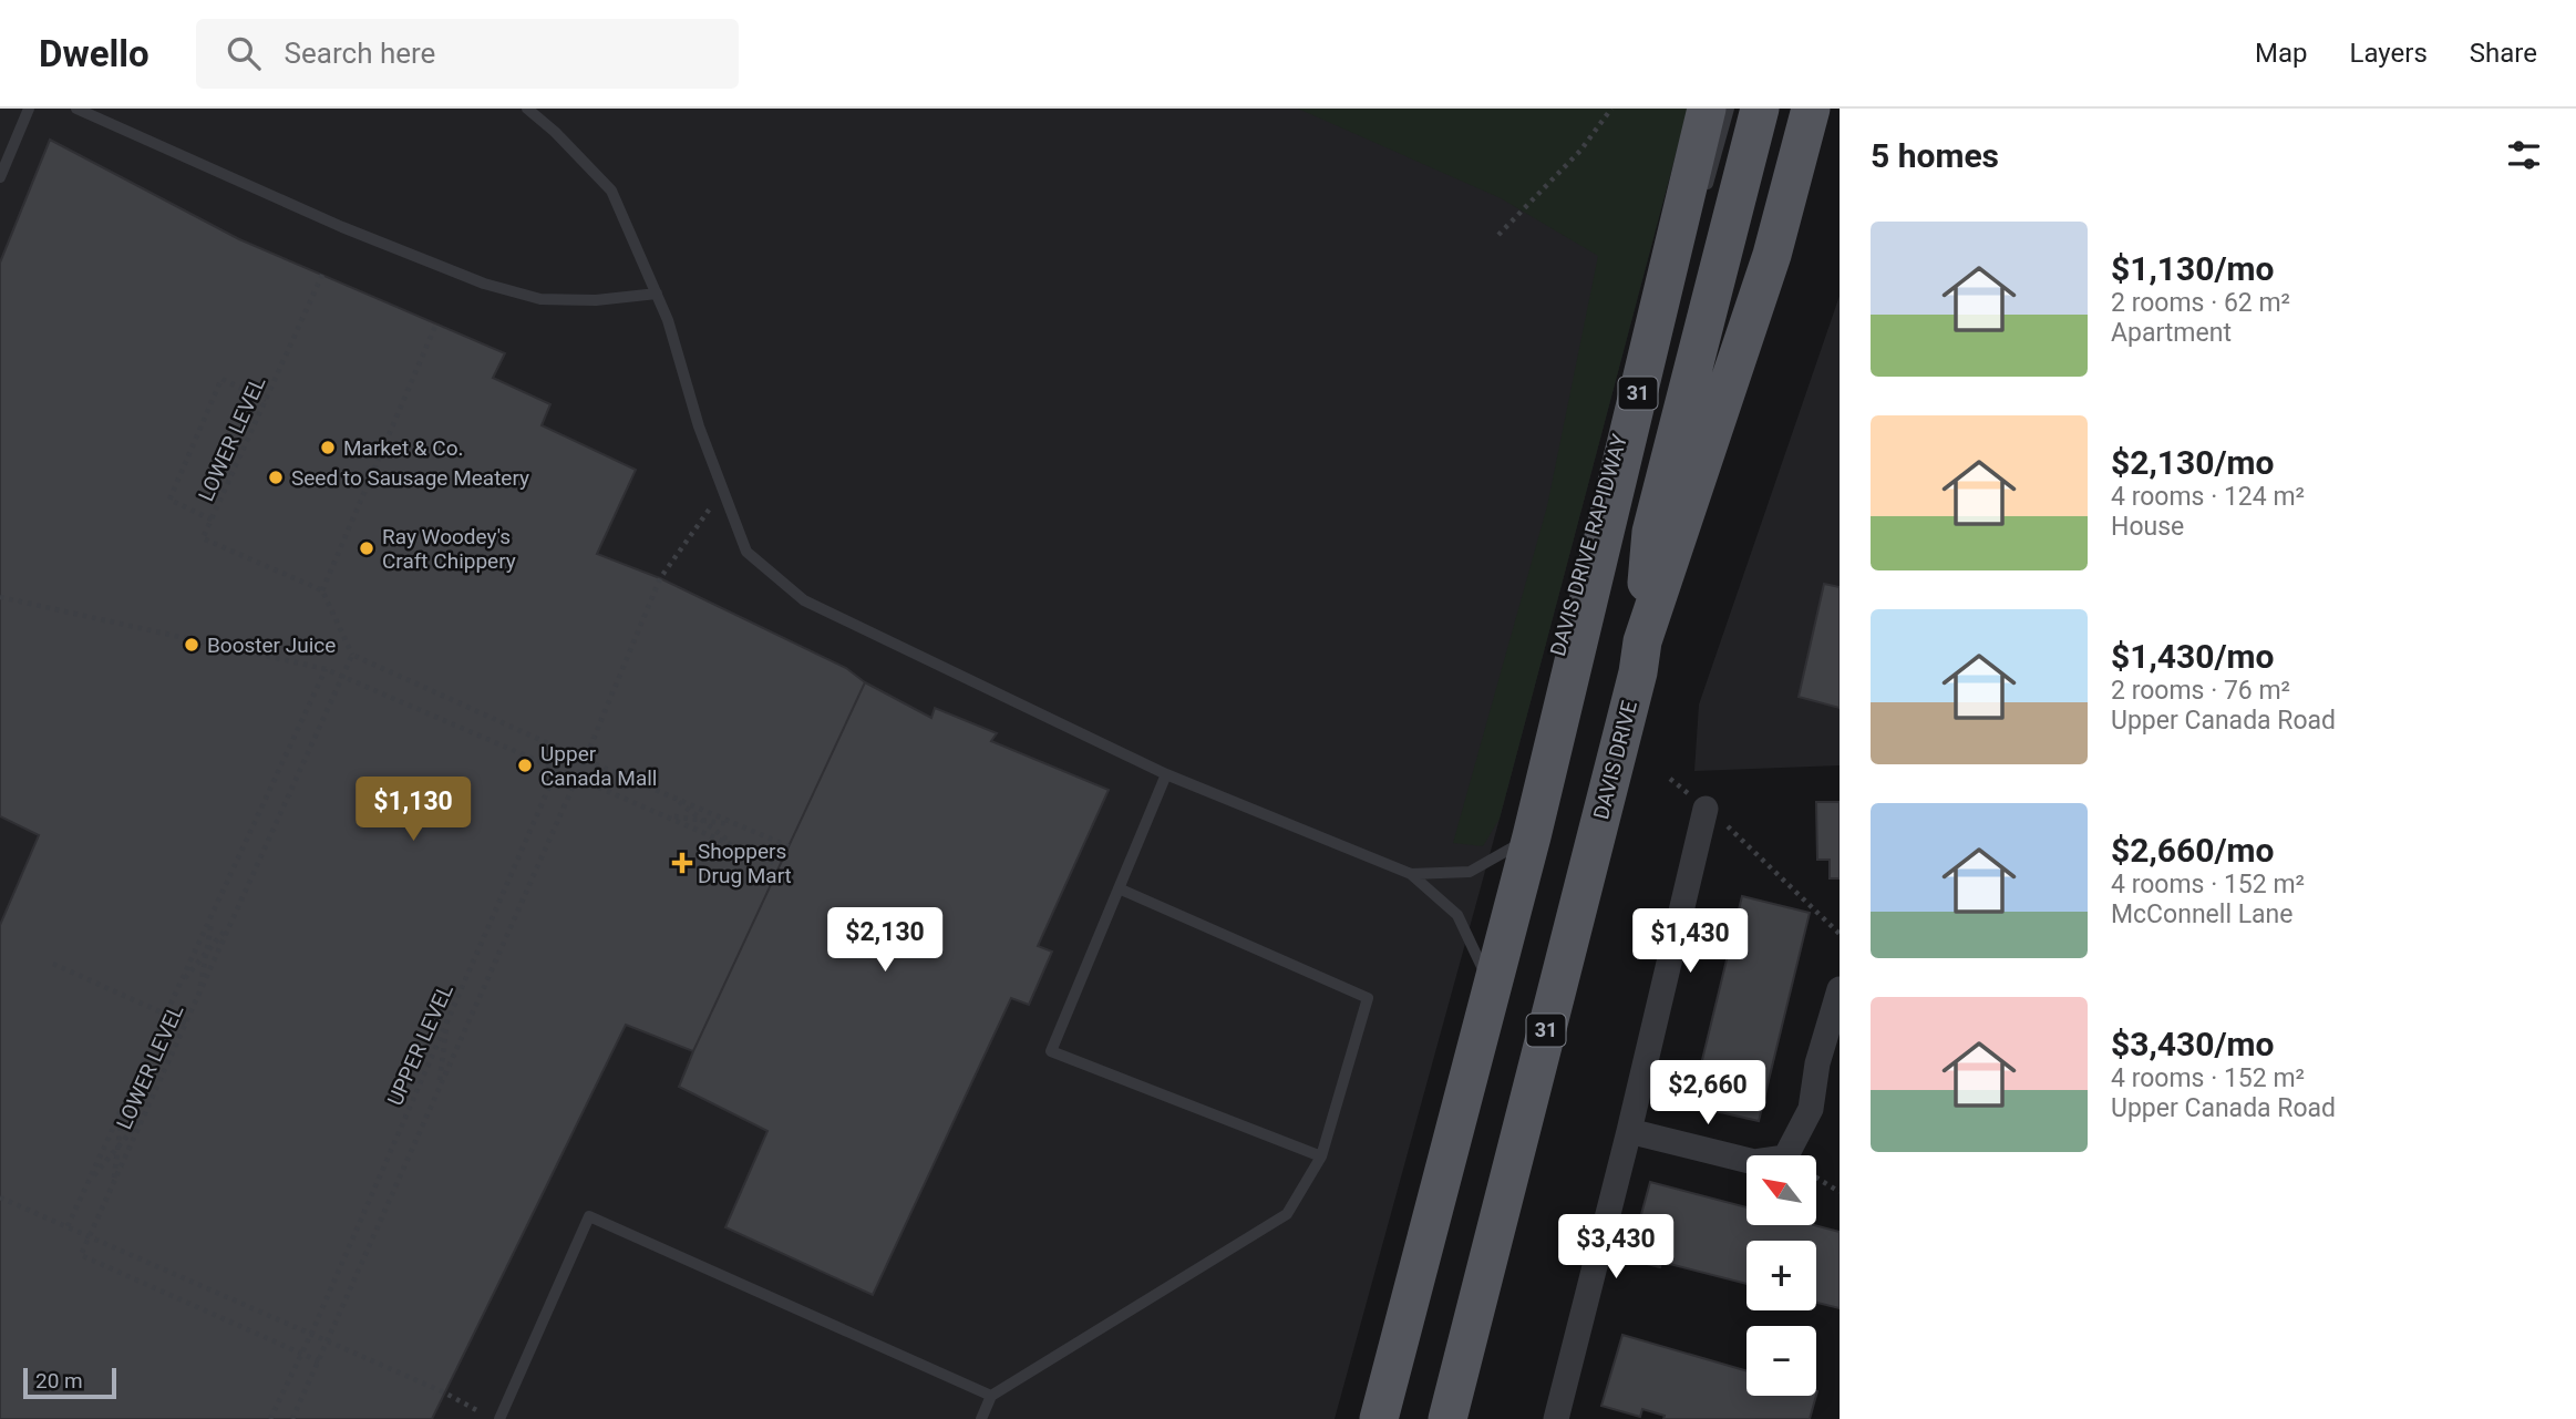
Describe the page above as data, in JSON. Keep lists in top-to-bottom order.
{
  "streets": {
    "main road": ["31", "DAVIS DRIVE"],
    "lane": ["DAVIS DRIVE RAPIDWAY"],
    "path": ["LOWER LEVEL", "UPPER LEVEL"]
  },
  "crossings": [
    ["31", "DAVIS DRIVE RAPIDWAY"]
  ],
  "places": {
    "other": [
      "Market & Co.",
      "Seed to Sausage Meatery",
      "Ray Woodey's Craft Chippery",
      "Booster Juice",
      "Upper Canada Mall"
    ],
    "health": ["Shoppers Drug Mart"]
  },
  "scale_bar": "20 m",
  "north": "top left",
  "page": {
    "header": "Dwello",
    "search": "Search here",
    "nav": ["Map", "Layers", "Share"],
    "heading": "5 homes",
    "list": [
      {
        "name": "$1,130/mo",
        "note": "2 rooms · 62 m² · Apartment"
      },
      {
        "name": "$2,130/mo",
        "note": "4 rooms · 124 m² · House"
      },
      {
        "name": "$1,430/mo",
        "note": "2 rooms · 76 m² · Upper Canada Road"
      },
      {
        "name": "$2,660/mo",
        "note": "4 rooms · 152 m² · McConnell Lane"
      },
      {
        "name": "$3,430/mo",
        "note": "4 rooms · 152 m² · Upper Canada Road"
      }
    ],
    "price": [
      "$1,130",
      "$2,130",
      "$1,430",
      "$2,660",
      "$3,430"
    ],
    "map_buttons": ["+", "−"],
    "scale": "20 m"
  }
}
